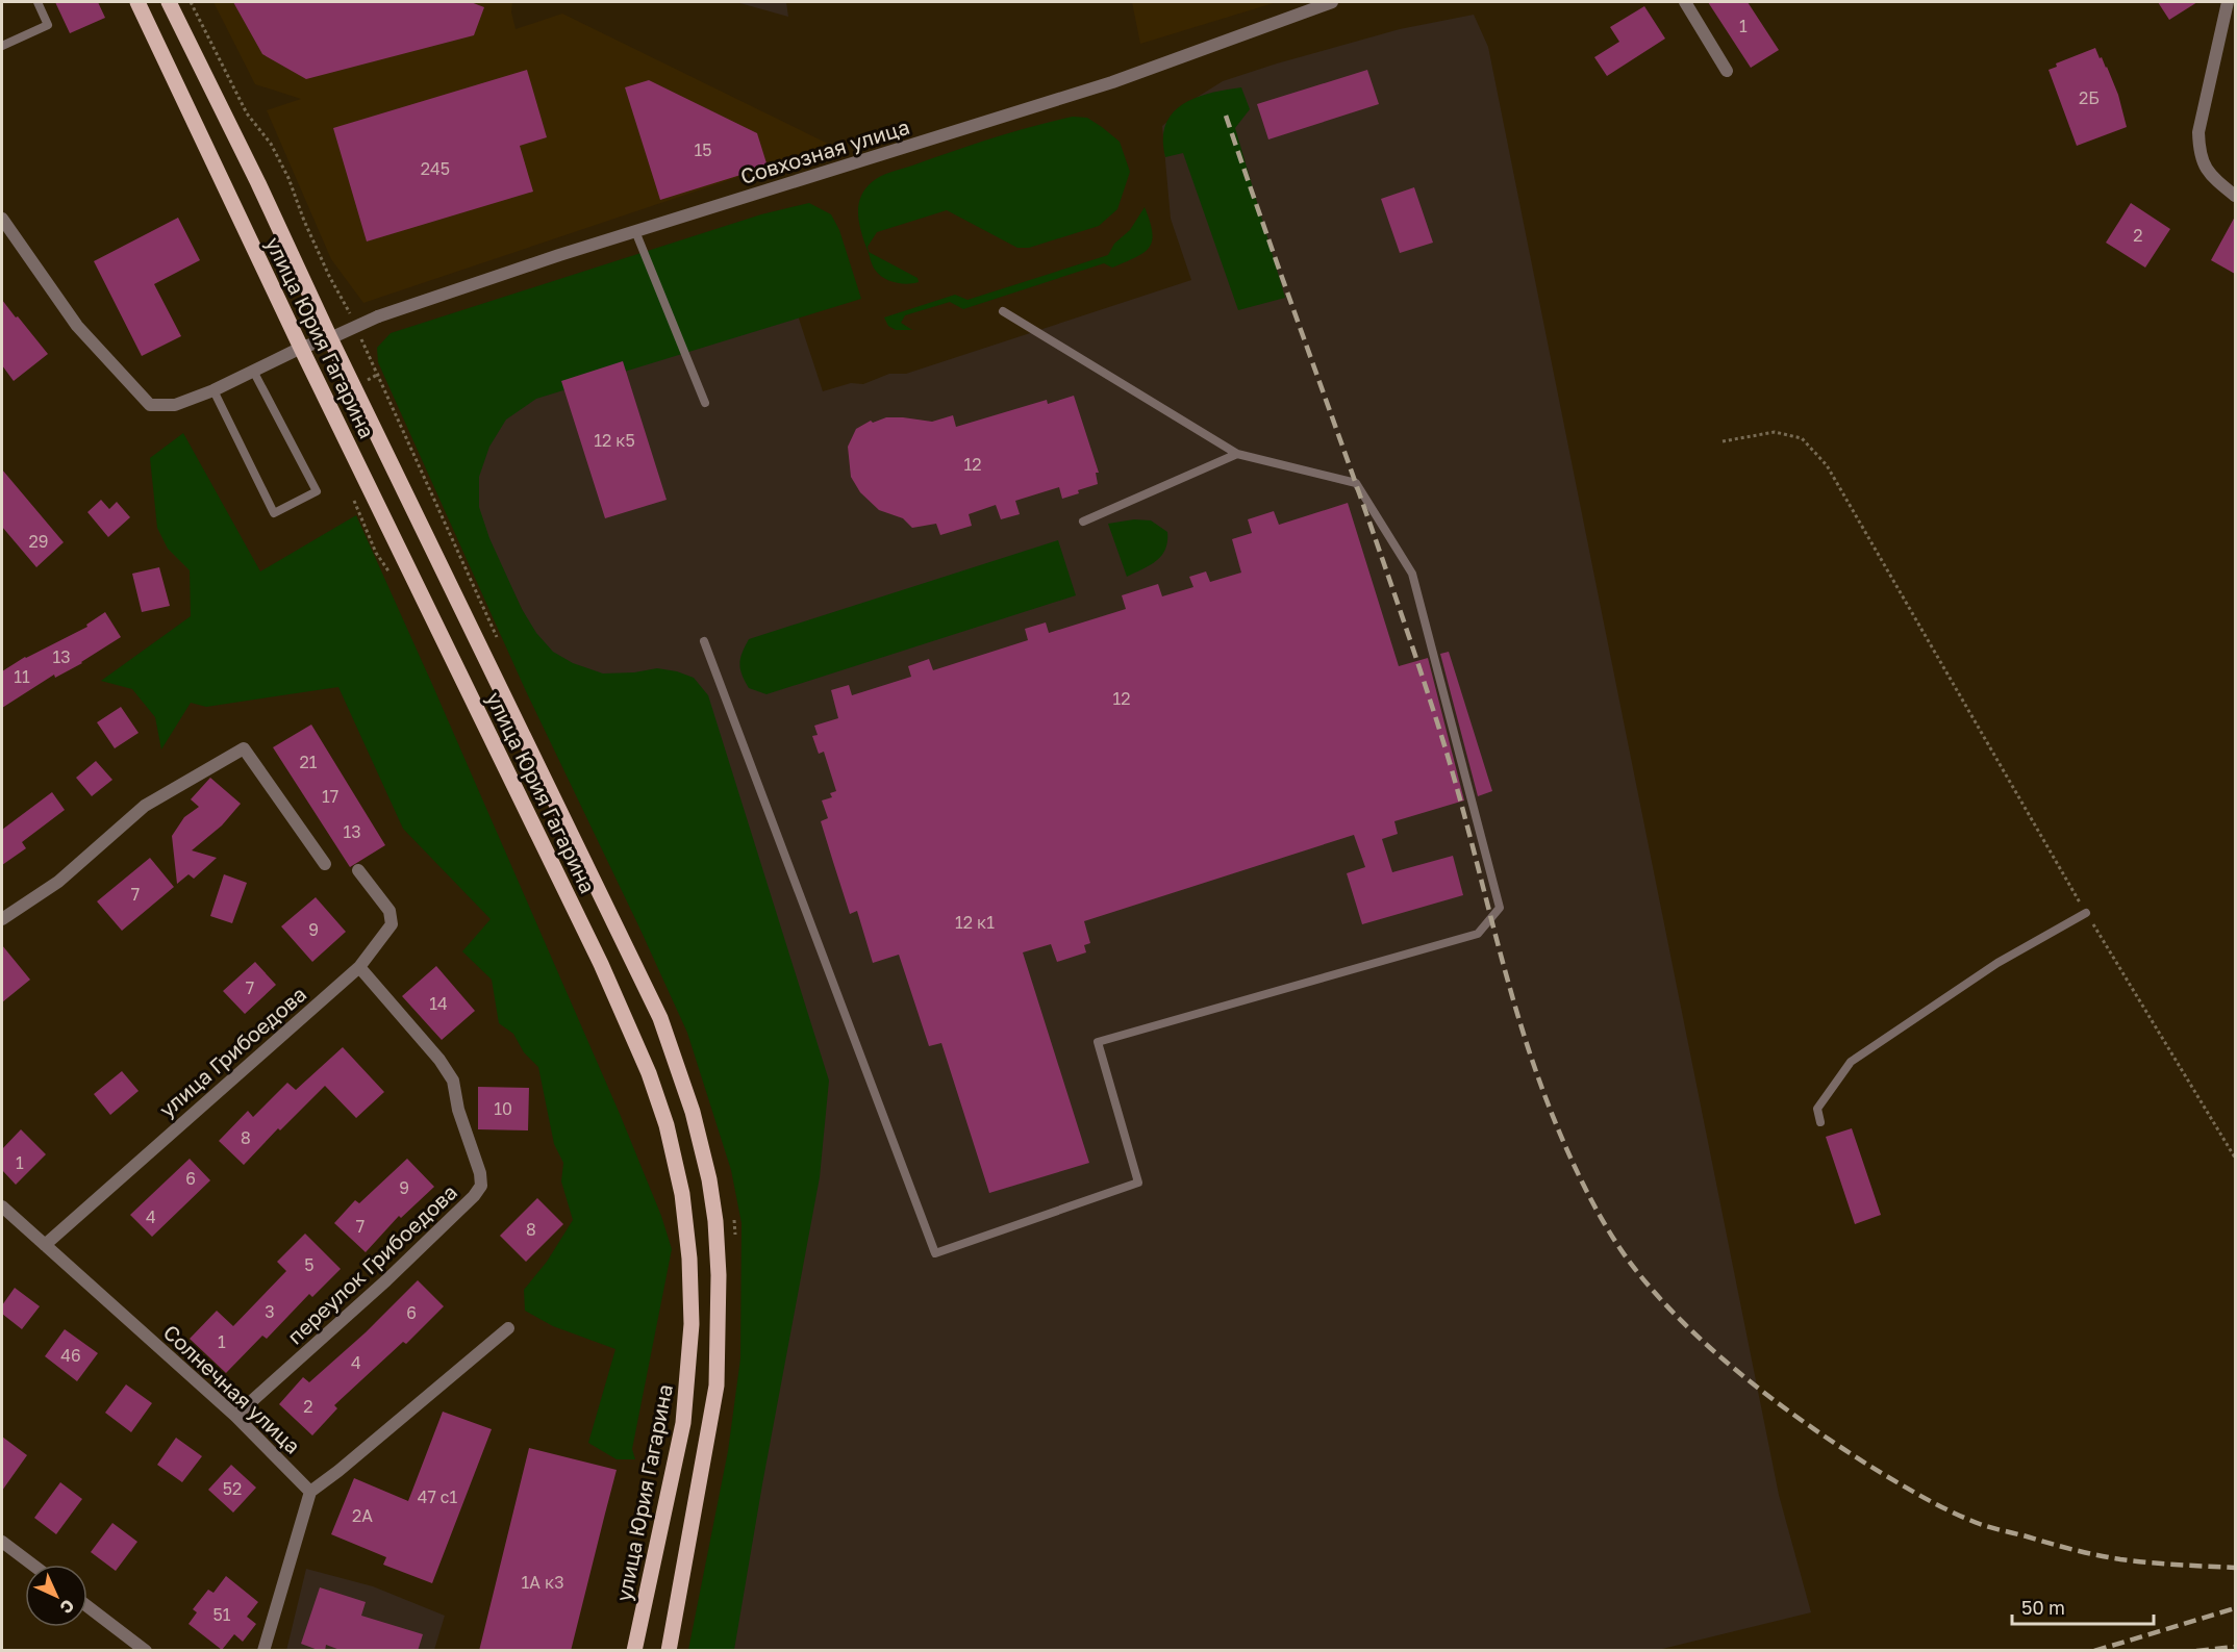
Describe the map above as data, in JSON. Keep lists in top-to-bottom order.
{
  "streets": {
    "main road": ["улица Юрия Гагарина"],
    "street": [
      "Совхозная улица",
      "улица Грибоедова",
      "переулок Грибоедова",
      "Солнечная улица"
    ]
  },
  "crossings": [
    ["Совхозная улица", "улица Юрия Гагарина"],
    ["улица Грибоедова", "переулок Грибоедова"],
    ["улица Грибоедова", "Солнечная улица"],
    ["переулок Грибоедова", "Солнечная улица"]
  ],
  "house_numbers": [
    "1",
    "2Б",
    "15",
    "245",
    "2",
    "12 к5",
    "12",
    "29",
    "13",
    "11",
    "12",
    "21",
    "17",
    "13",
    "7",
    "12 к1",
    "9",
    "7",
    "14",
    "10",
    "8",
    "1",
    "6",
    "9",
    "4",
    "7",
    "8",
    "5",
    "3",
    "6",
    "1",
    "46",
    "4",
    "2",
    "52",
    "47 с1",
    "2А",
    "1А к3",
    "51"
  ],
  "scale_bar": "50 m",
  "north": "bottom right"
}
